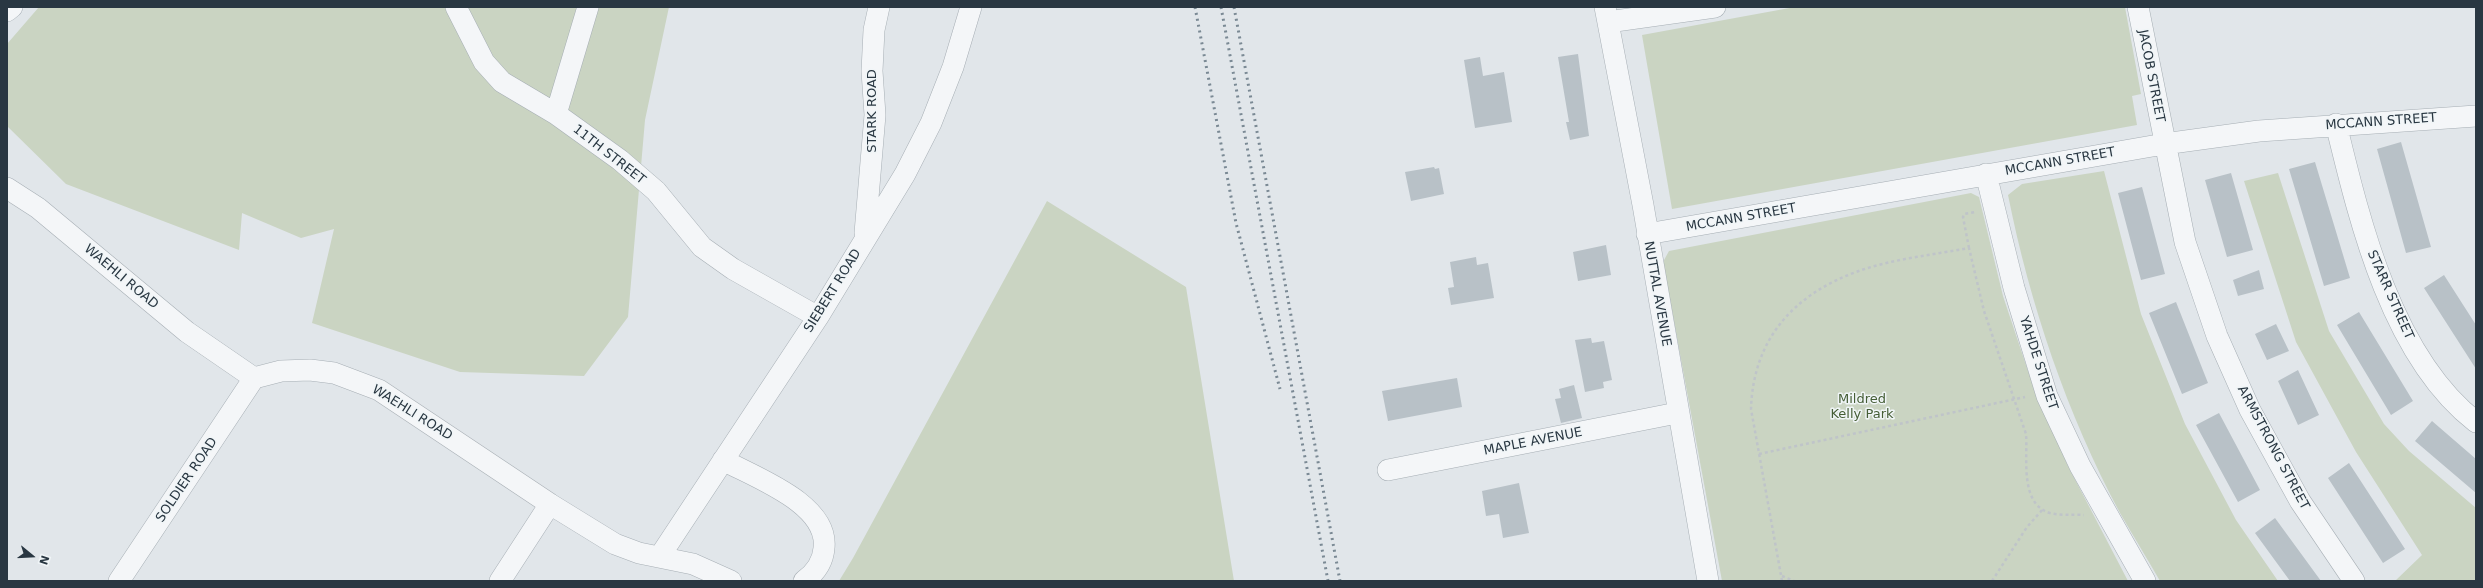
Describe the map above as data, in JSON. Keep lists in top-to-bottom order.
{
  "streets": {
    "street": [
      "JACOB STREET",
      "STARK ROAD",
      "MCCANN STREET",
      "11TH STREET",
      "WAEHLI ROAD",
      "SIEBERT ROAD",
      "NUTTAL AVENUE",
      "STARR STREET",
      "YAHDE STREET",
      "MAPLE AVENUE",
      "ARMSTRONG STREET",
      "SOLDIER ROAD"
    ]
  },
  "crossings": [
    ["JACOB STREET", "MCCANN STREET"],
    ["JACOB STREET", "ARMSTRONG STREET"],
    ["STARK ROAD", "SIEBERT ROAD"],
    ["MCCANN STREET", "NUTTAL AVENUE"],
    ["MCCANN STREET", "STARR STREET"],
    ["MCCANN STREET", "YAHDE STREET"],
    ["MCCANN STREET", "ARMSTRONG STREET"],
    ["11TH STREET", "SIEBERT ROAD"],
    ["WAEHLI ROAD", "SIEBERT ROAD"],
    ["WAEHLI ROAD", "SOLDIER ROAD"],
    ["NUTTAL AVENUE", "MAPLE AVENUE"]
  ],
  "parks": ["Mildred Kelly Park"],
  "north": "right"
}
